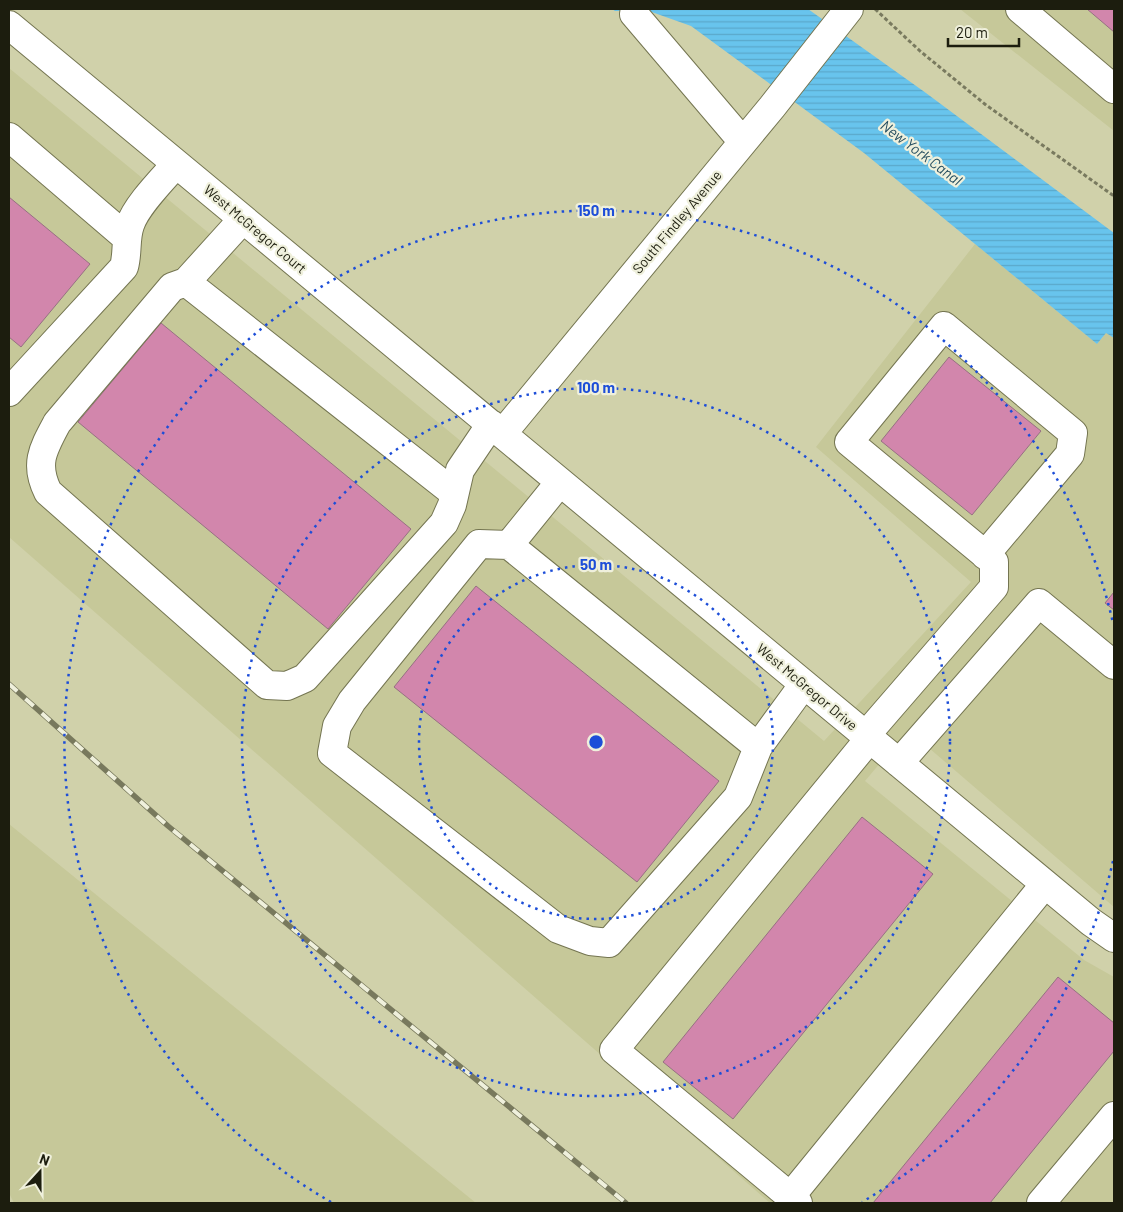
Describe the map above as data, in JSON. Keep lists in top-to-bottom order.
{
  "streets": {
    "street": ["South Findley Avenue", "West McGregor Court", "West McGregor Drive"]
  },
  "crossings": [
    ["South Findley Avenue", "West McGregor Court"],
    ["South Findley Avenue", "West McGregor Drive"],
    ["West McGregor Court", "West McGregor Drive"]
  ],
  "water": ["New York Canal"],
  "scale_bar": "20 m",
  "north": "top",
  "rings": ["150 m", "100 m", "50 m"]
}
